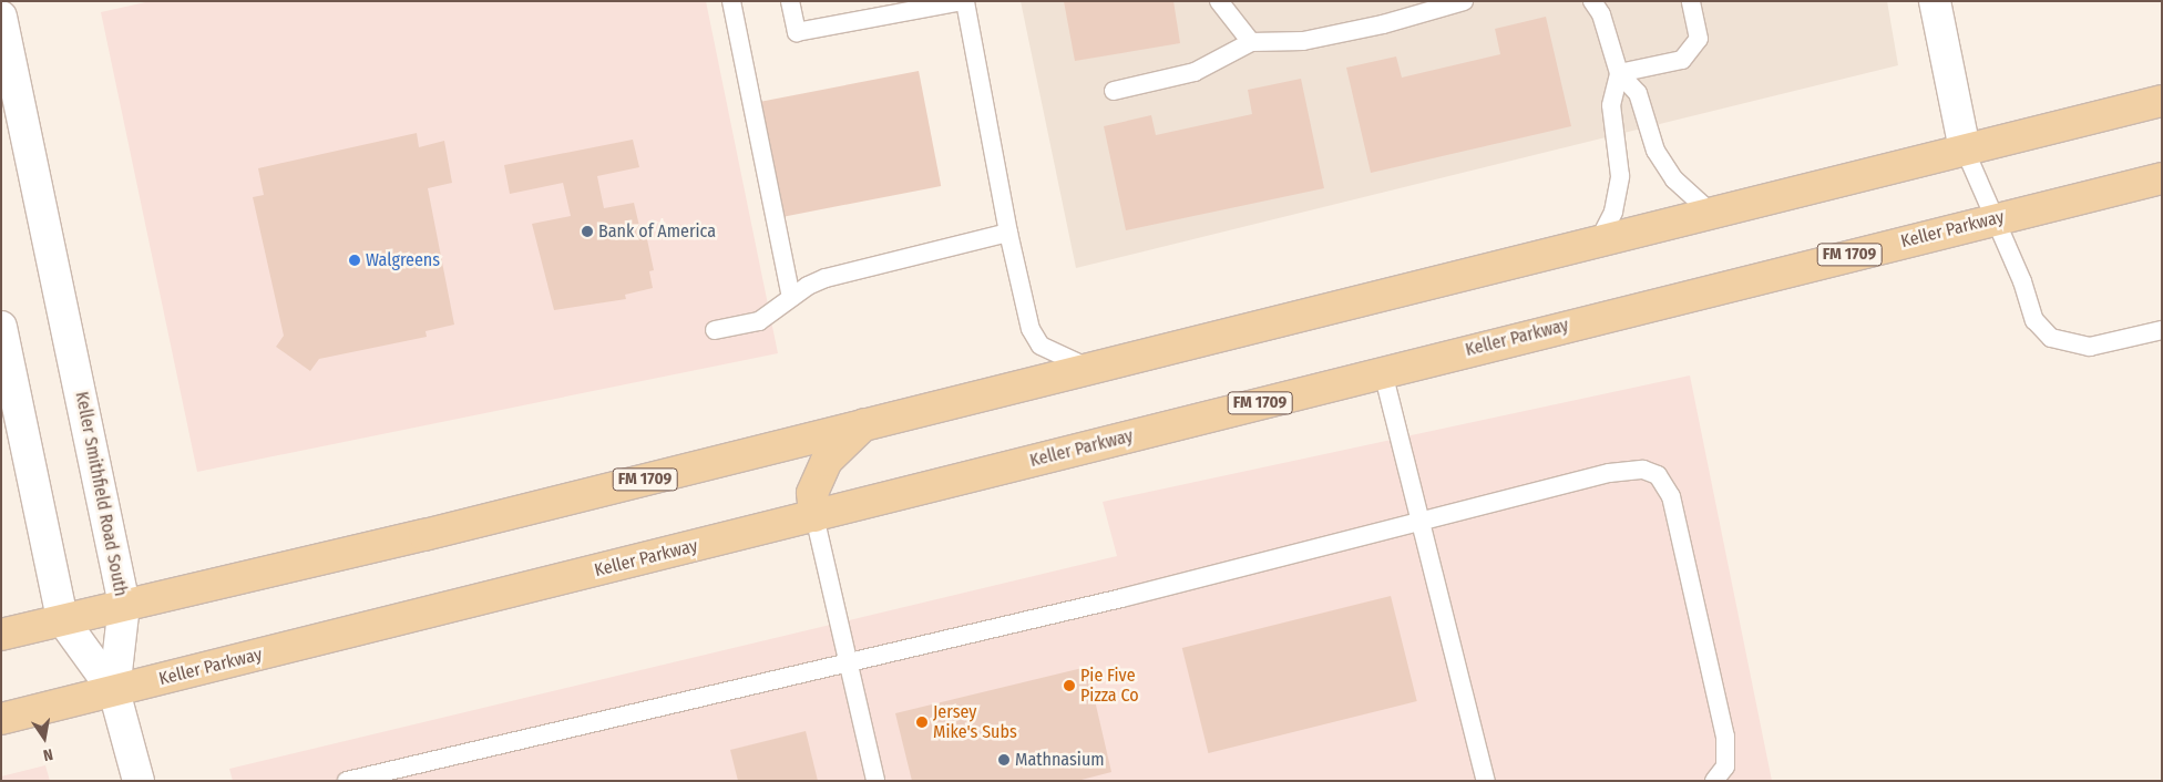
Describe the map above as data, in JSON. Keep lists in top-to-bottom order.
{
  "streets": {
    "main road": ["Keller Parkway", "FM 1709", "Keller Smithfield Road South"]
  },
  "crossings": [
    ["Keller Parkway", "Keller Smithfield Road South"],
    ["FM 1709", "Keller Smithfield Road South"]
  ],
  "places": [
    "Bank of America",
    "Walgreens",
    "Pie Five Pizza Co",
    "Jersey Mike's Subs",
    "Mathnasium"
  ],
  "north": "bottom"
}
